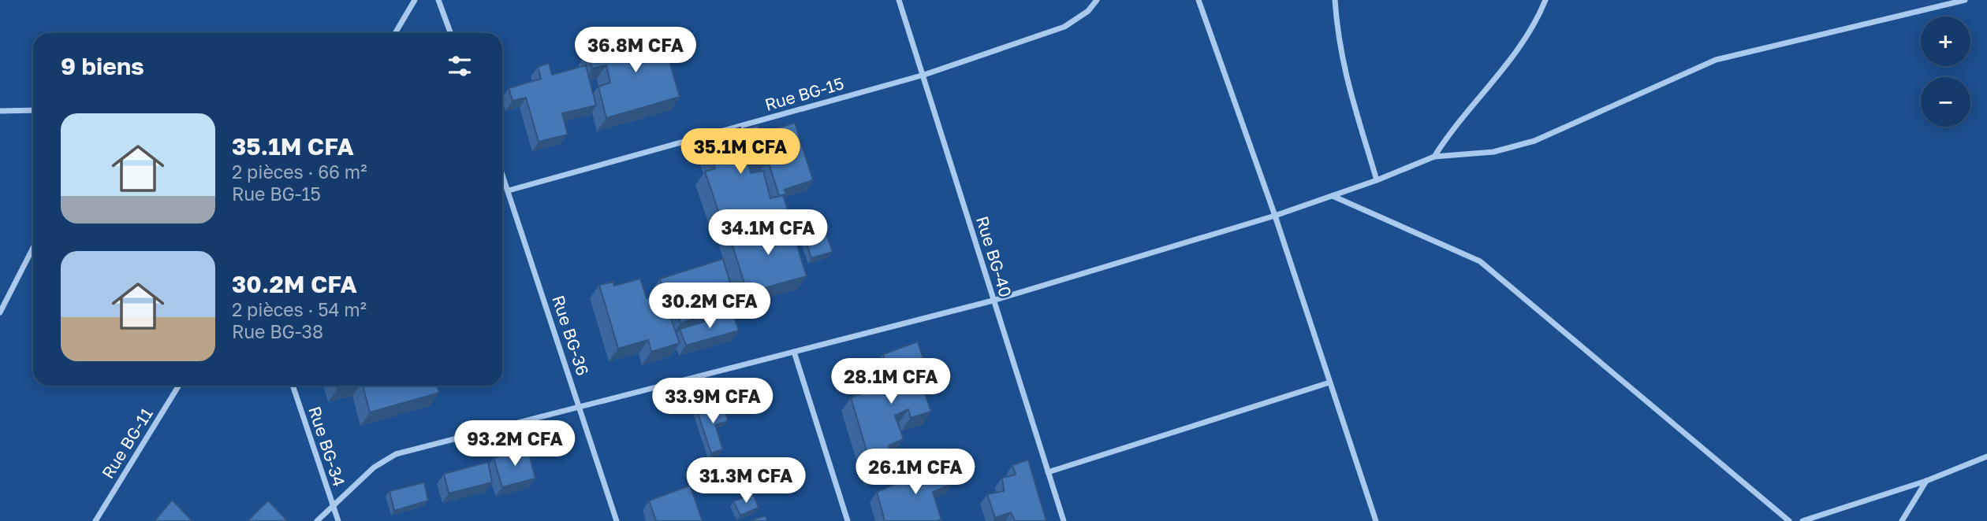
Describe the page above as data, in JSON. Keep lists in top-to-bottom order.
{
  "streets": {
    "street": [
      "Rue BG-15",
      "Rue BG-40",
      "Rue BG-36",
      "Rue BG-11",
      "Rue BG-34"
    ]
  },
  "crossings": [
    ["Rue BG-15", "Rue BG-40"],
    ["Rue BG-15", "Rue BG-36"]
  ],
  "page": {
    "map_buttons": ["+", "−"],
    "price": [
      "36.8M CFA",
      "35.1M CFA",
      "34.1M CFA",
      "30.2M CFA",
      "28.1M CFA",
      "33.9M CFA",
      "93.2M CFA",
      "26.1M CFA",
      "31.3M CFA"
    ],
    "heading": "9 biens",
    "list": [
      {
        "name": "35.1M CFA",
        "note": "2 pièces · 66 m² · Rue BG-15"
      },
      {
        "name": "30.2M CFA",
        "note": "2 pièces · 54 m² · Rue BG-38"
      }
    ]
  }
}
